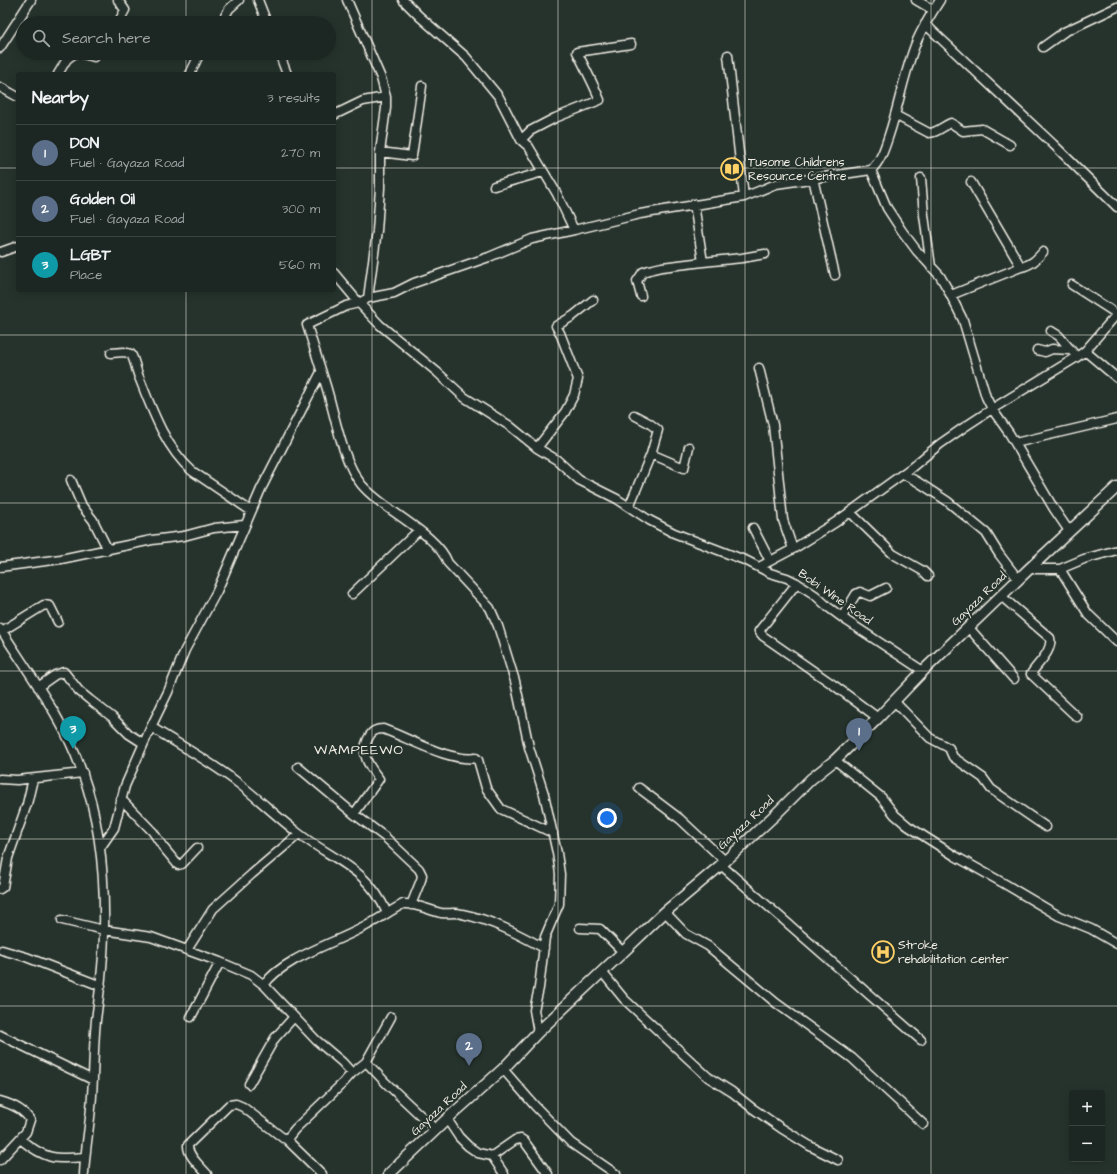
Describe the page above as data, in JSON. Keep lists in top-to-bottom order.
{
  "streets": {
    "main road": ["Gayaza Road"],
    "street": ["Bobi Wine Road"]
  },
  "crossings": [
    ["Bobi Wine Road", "Gayaza Road"]
  ],
  "districts": ["WAMPEEWO"],
  "places": {
    "library": ["Tusome Childrens Resource Centre"],
    "hospital": ["Stroke rehabilitation center"]
  },
  "page": {
    "search": "Search here",
    "heading": ["Nearby", "3 results"],
    "list": [
      {
        "mark": "1",
        "name": "DON",
        "note": "Fuel · Gayaza Road",
        "value": "270 m"
      },
      {
        "mark": "2",
        "name": "Golden Oil",
        "note": "Fuel · Gayaza Road",
        "value": "300 m"
      },
      {
        "mark": "3",
        "name": "LGBT",
        "note": "Place",
        "value": "560 m"
      }
    ],
    "pins": ["3", "1", "2"],
    "map_buttons": ["+", "−"]
  }
}
